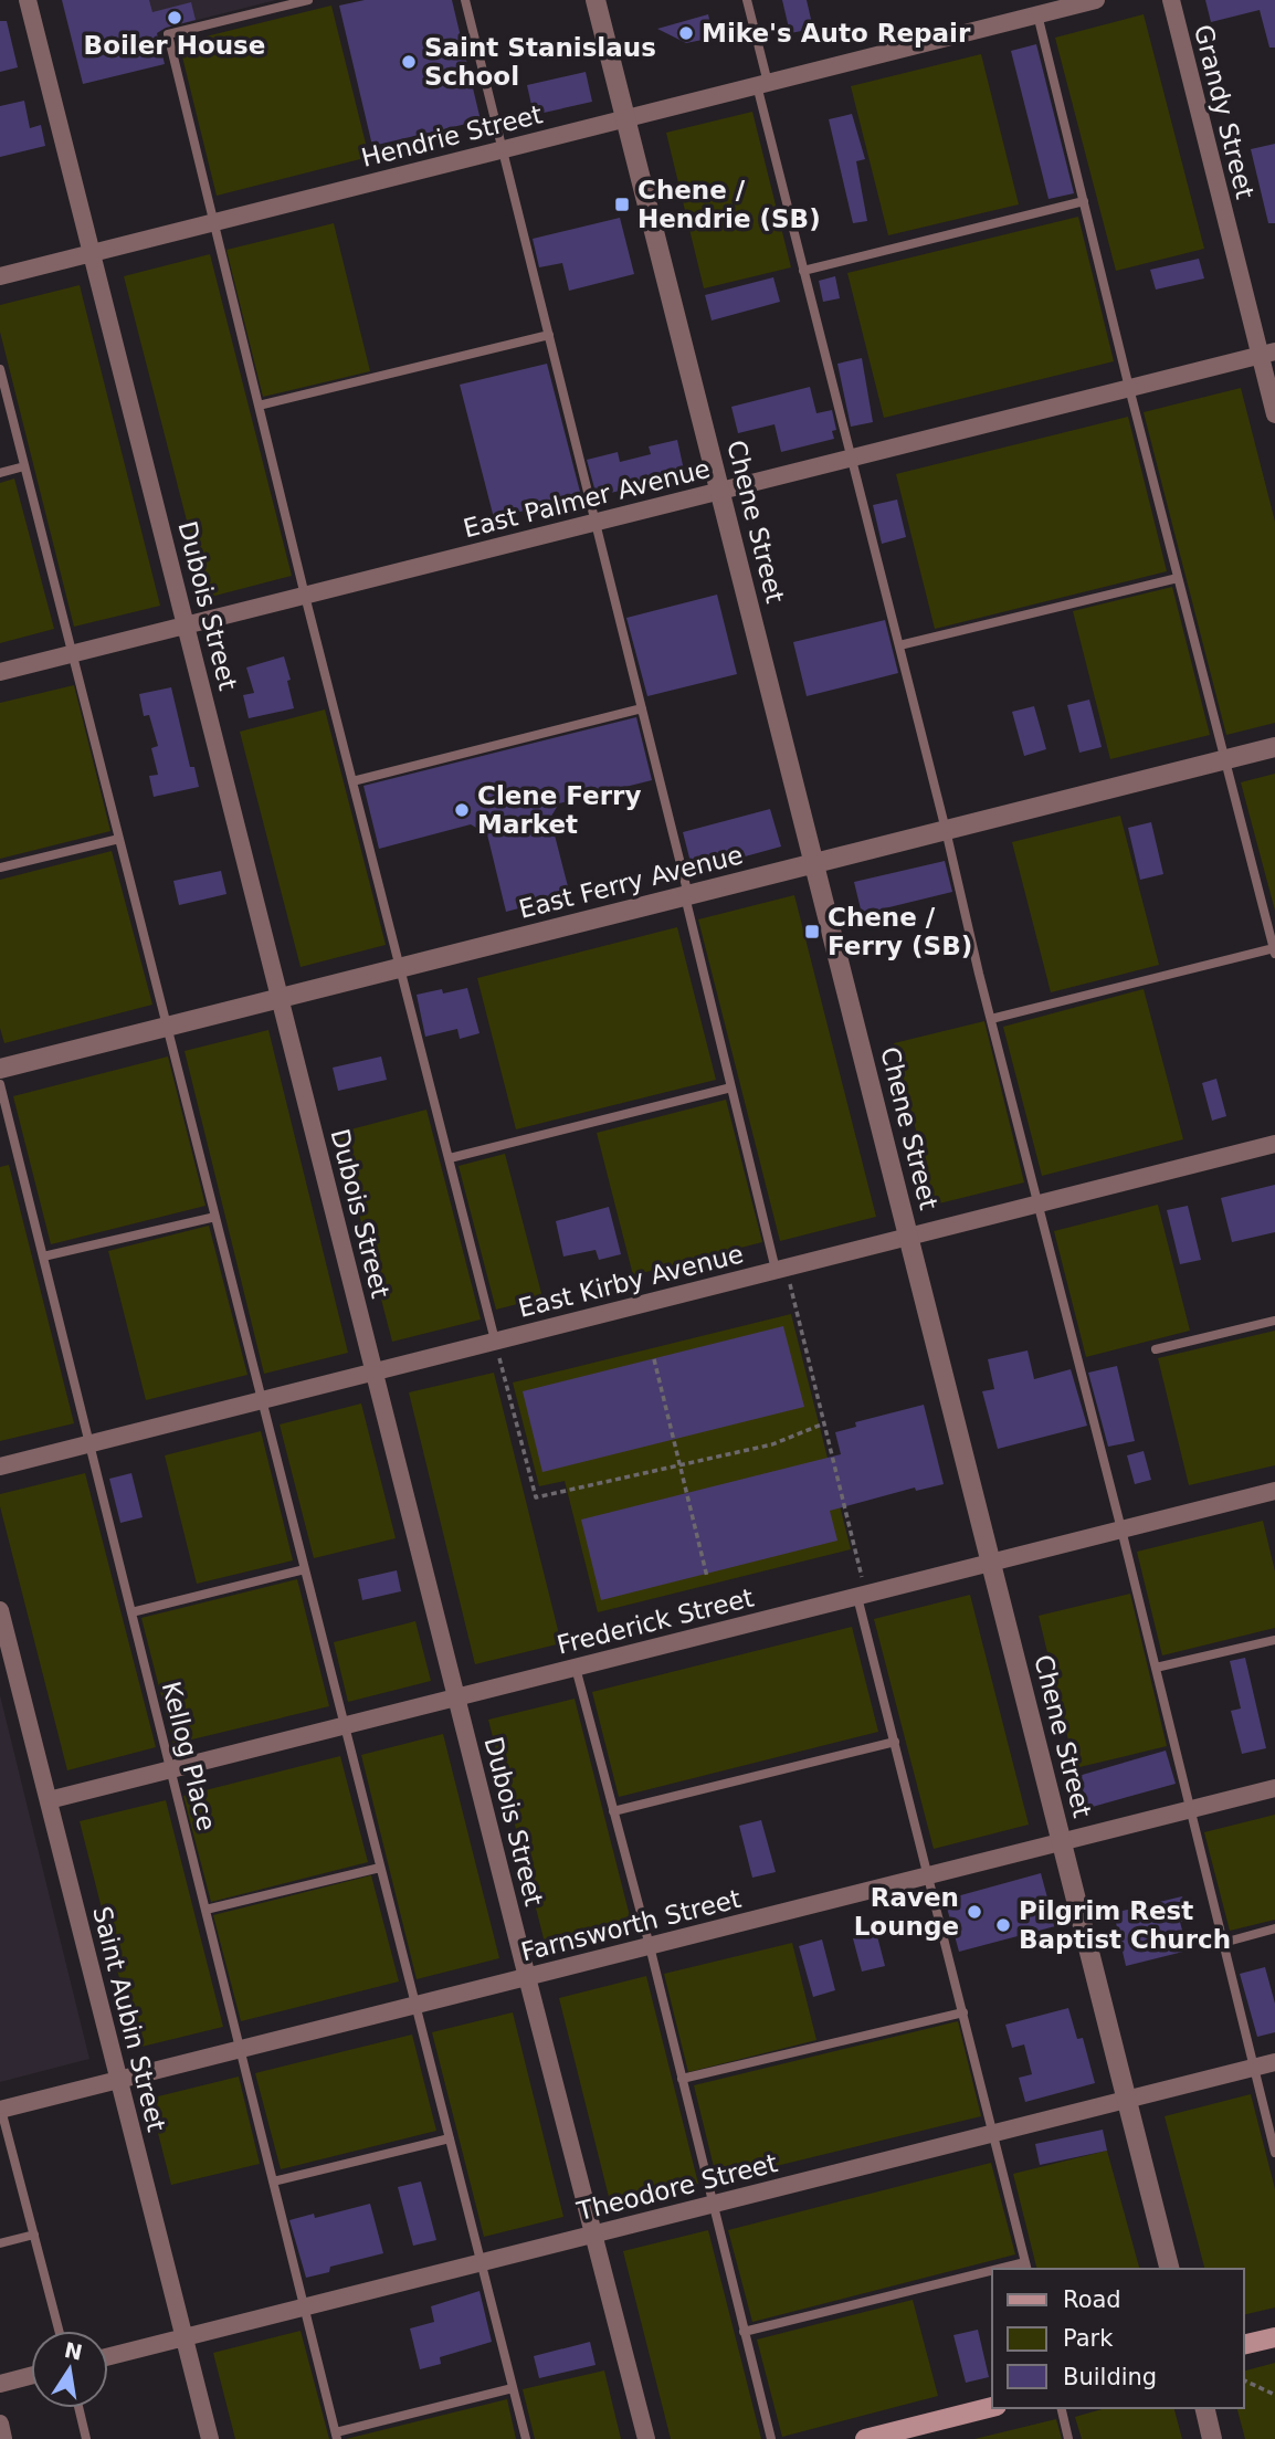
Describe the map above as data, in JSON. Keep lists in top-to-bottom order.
{
  "streets": {
    "street": [
      "Grandy Street",
      "Hendrie Street",
      "East Palmer Avenue",
      "Chene Street",
      "Dubois Street",
      "East Ferry Avenue",
      "East Kirby Avenue",
      "Frederick Street",
      "Farnsworth Street",
      "Saint Aubin Street",
      "Theodore Street"
    ],
    "lane": ["Kellog Place"]
  },
  "crossings": [
    ["Grandy Street", "East Palmer Avenue"],
    ["Hendrie Street", "Chene Street"],
    ["Hendrie Street", "Dubois Street"],
    ["East Palmer Avenue", "Chene Street"],
    ["East Palmer Avenue", "Dubois Street"],
    ["Chene Street", "East Ferry Avenue"],
    ["Chene Street", "East Kirby Avenue"],
    ["Chene Street", "Frederick Street"],
    ["Chene Street", "Farnsworth Street"],
    ["Chene Street", "Theodore Street"],
    ["Dubois Street", "East Ferry Avenue"],
    ["Dubois Street", "East Kirby Avenue"],
    ["Dubois Street", "Frederick Street"],
    ["Dubois Street", "Farnsworth Street"],
    ["Dubois Street", "Theodore Street"],
    ["East Kirby Avenue", "Kellog Place"],
    ["Frederick Street", "Kellog Place"],
    ["Frederick Street", "Saint Aubin Street"],
    ["Kellog Place", "Farnsworth Street"],
    ["Kellog Place", "Theodore Street"],
    ["Farnsworth Street", "Saint Aubin Street"],
    ["Saint Aubin Street", "Theodore Street"]
  ],
  "places": {
    "other": [
      "Boiler House",
      "Mike's Auto Repair",
      "Saint Stanislaus School",
      "Clene Ferry Market",
      "Raven Lounge",
      "Pilgrim Rest Baptist Church"
    ],
    "transit": ["Chene / Hendrie (SB)", "Chene / Ferry (SB)"]
  },
  "legend": ["Road", "Park", "Building"],
  "north": "top"
}
